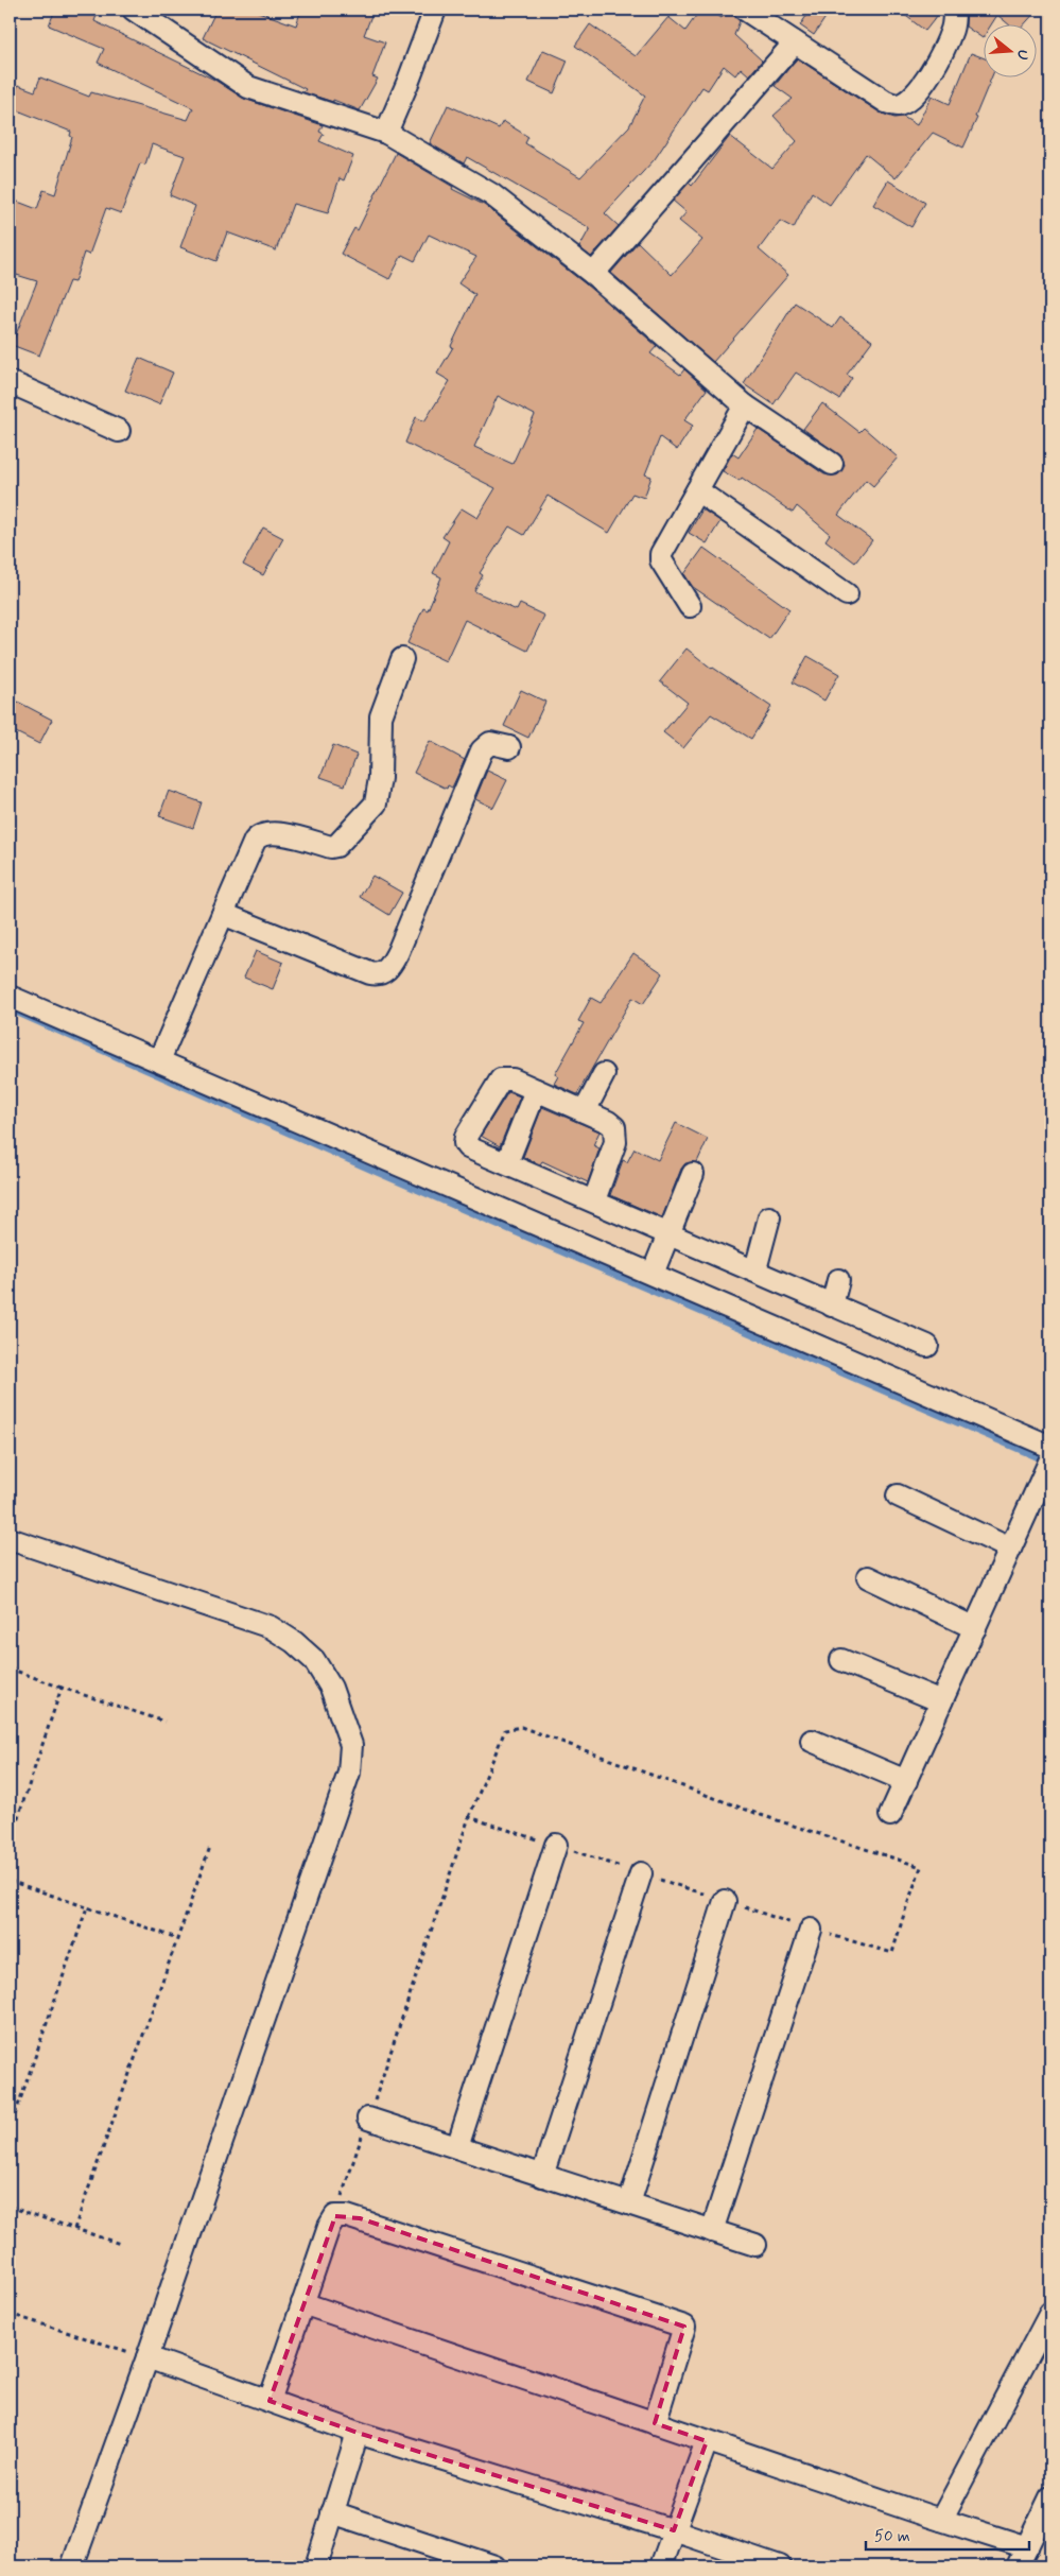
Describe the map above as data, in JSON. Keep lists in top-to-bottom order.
{
  "scale_bar": "50 m",
  "north": "right"
}
